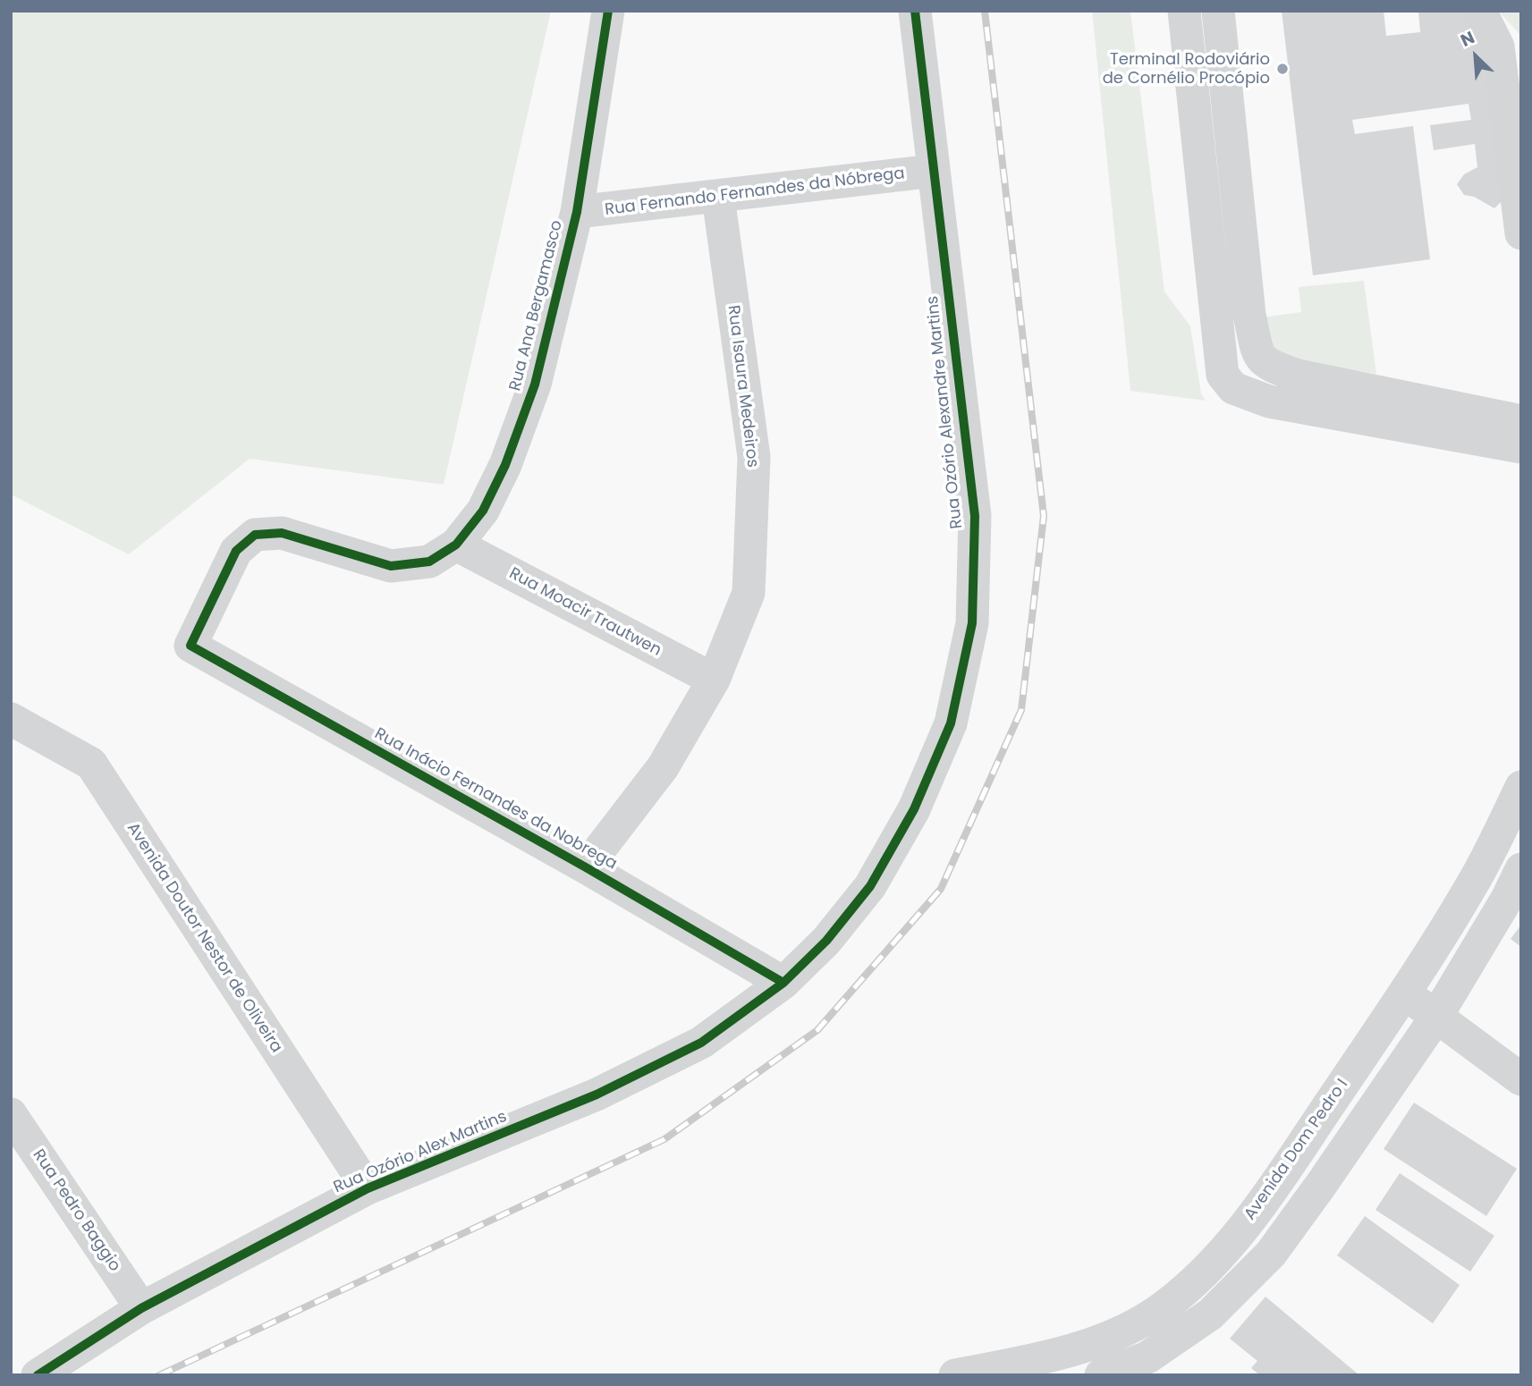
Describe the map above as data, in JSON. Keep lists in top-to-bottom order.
{
  "streets": {
    "street": [
      "Rua Fernando Fernandes da Nóbrega",
      "Rua Ana Bergamasco",
      "Rua Isaura Medeiros",
      "Rua Ozório Alexandre Martins",
      "Rua Moacir Trautwen",
      "Rua Inácio Fernandes da Nobrega",
      "Avenida Doutor Nestor de Oliveira",
      "Avenida Dom Pedro I",
      "Rua Ozório Alex Martins",
      "Rua Pedro Baggio"
    ]
  },
  "crossings": [
    ["Rua Fernando Fernandes da Nóbrega", "Rua Ana Bergamasco"],
    ["Rua Fernando Fernandes da Nóbrega", "Rua Isaura Medeiros"],
    ["Rua Fernando Fernandes da Nóbrega", "Rua Ozório Alexandre Martins"],
    ["Rua Ana Bergamasco", "Rua Moacir Trautwen"],
    ["Rua Ana Bergamasco", "Rua Inácio Fernandes da Nobrega"],
    ["Rua Isaura Medeiros", "Rua Moacir Trautwen"],
    ["Rua Isaura Medeiros", "Rua Inácio Fernandes da Nobrega"],
    ["Rua Ozório Alexandre Martins", "Rua Inácio Fernandes da Nobrega"],
    ["Rua Ozório Alexandre Martins", "Rua Ozório Alex Martins"],
    ["Rua Inácio Fernandes da Nobrega", "Rua Ozório Alex Martins"],
    ["Avenida Doutor Nestor de Oliveira", "Rua Ozório Alex Martins"],
    ["Rua Ozório Alex Martins", "Rua Pedro Baggio"]
  ],
  "places": ["Terminal Rodoviário de Cornélio Procópio"],
  "north": "top left"
}
